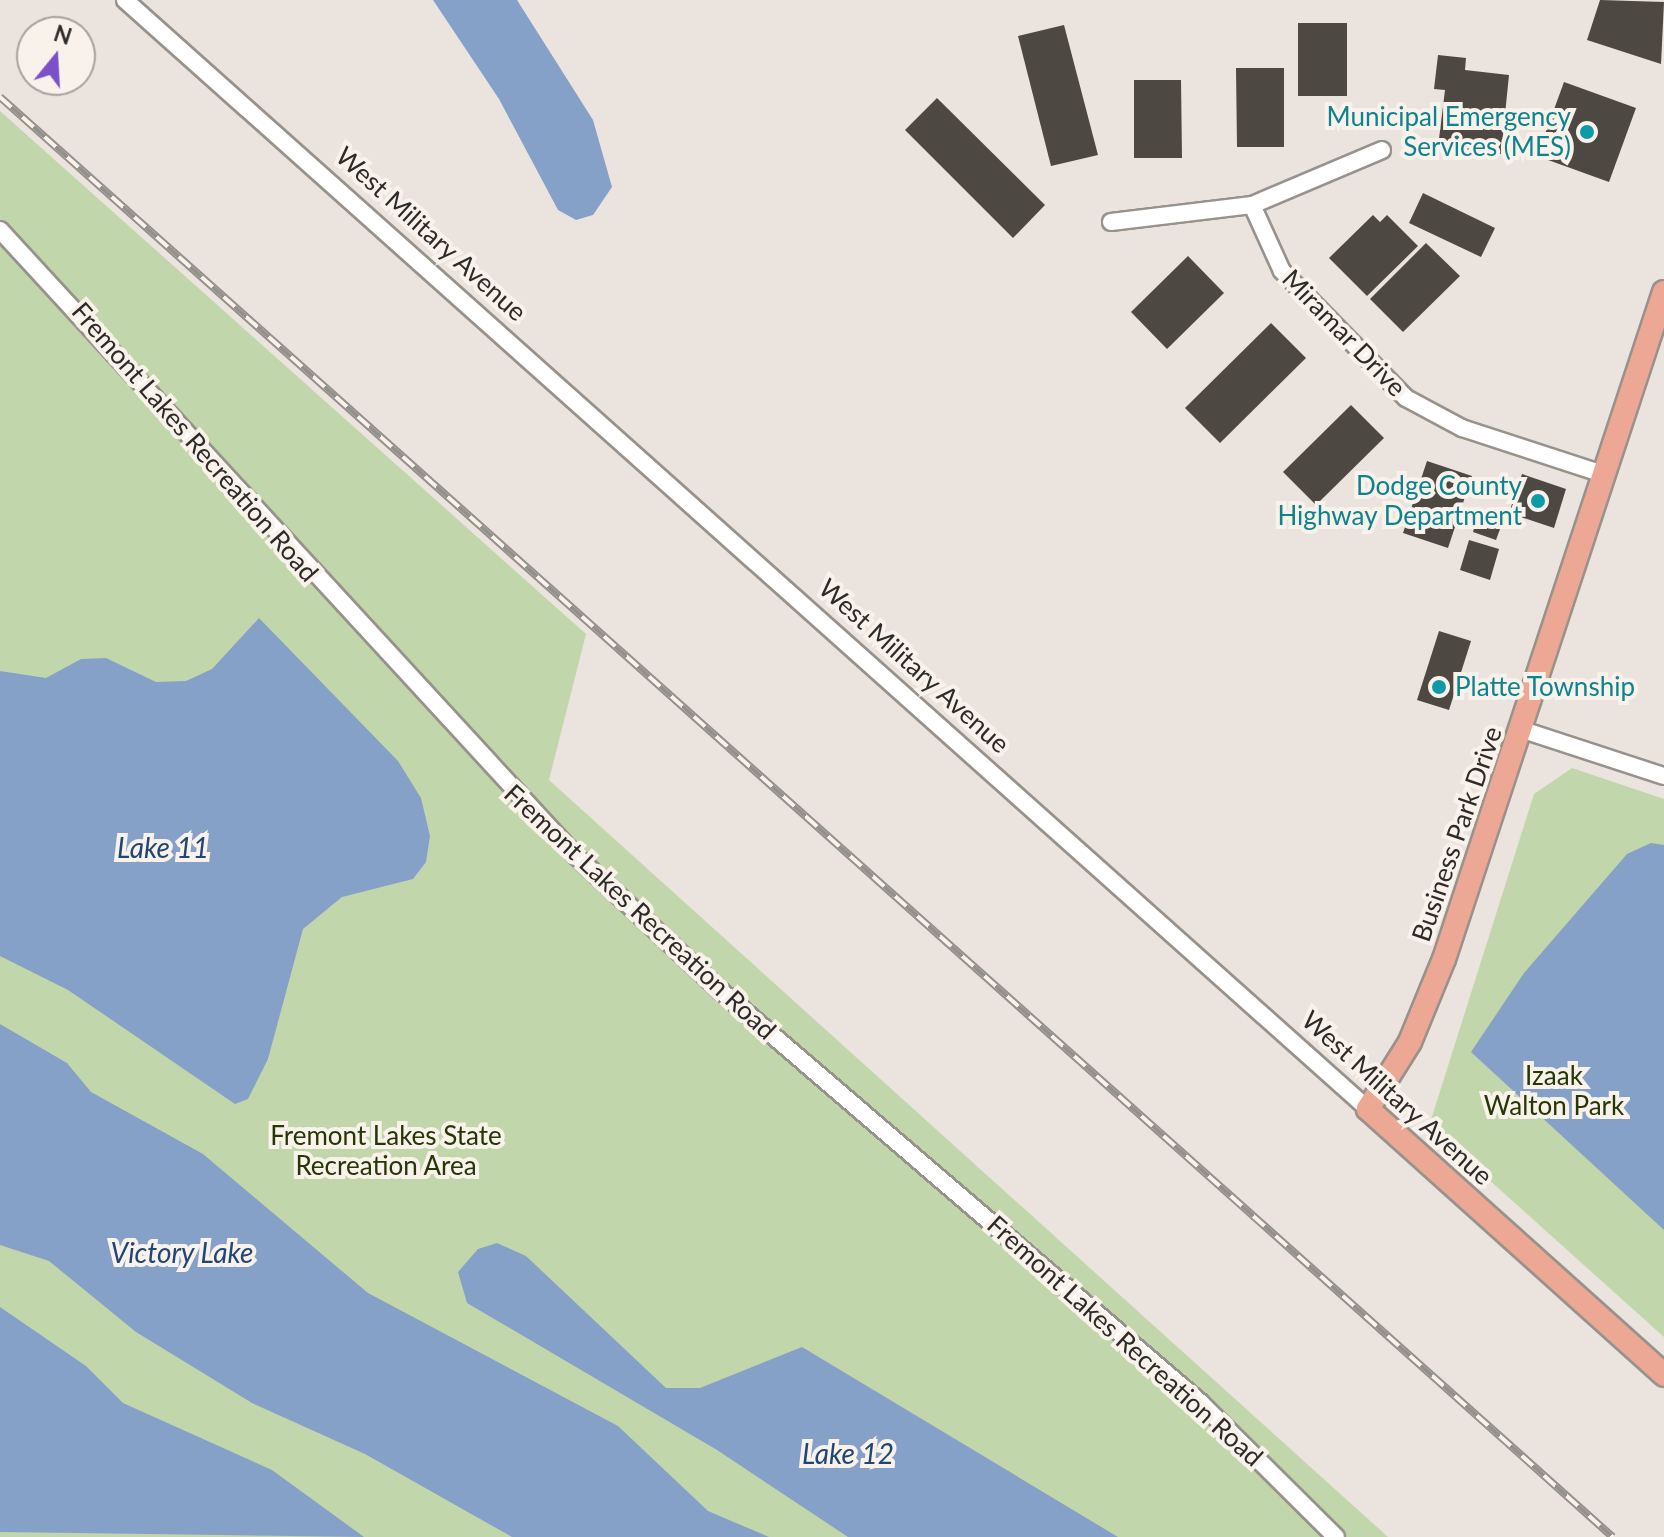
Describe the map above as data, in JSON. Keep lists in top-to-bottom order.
{
  "streets": {
    "main road": ["West Military Avenue", "Business Park Drive"],
    "street": ["Miramar Drive", "Fremont Lakes Recreation Road"]
  },
  "crossings": [
    ["West Military Avenue", "Business Park Drive"],
    ["Miramar Drive", "Business Park Drive"]
  ],
  "water": ["Lake 11", "Victory Lake", "Lake 12"],
  "parks": ["Izaak Walton Park", "Fremont Lakes State Recreation Area"],
  "places": ["Municipal Emergency Services (MES)", "Dodge County Highway Department", "Platte Township"],
  "north": "top"
}
